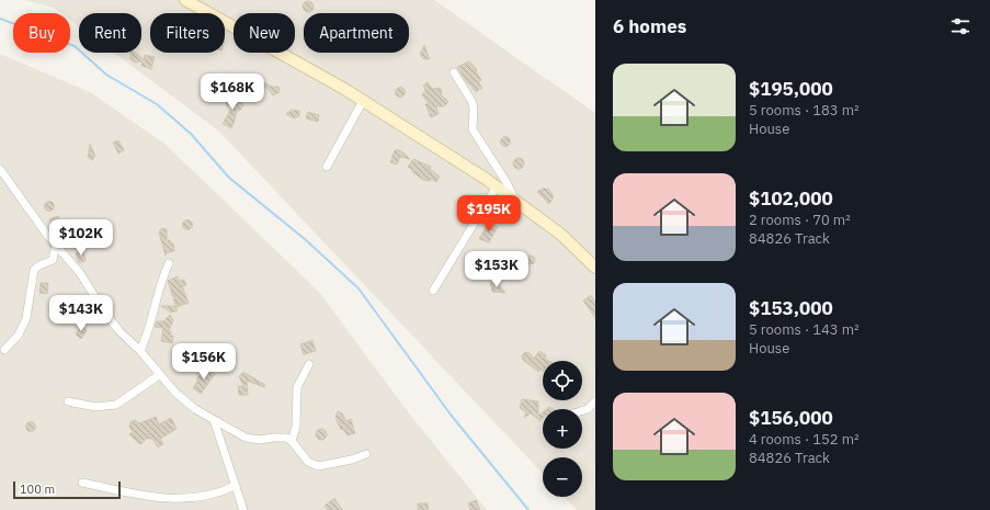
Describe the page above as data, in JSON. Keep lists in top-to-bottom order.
{
  "scale_bar": "100 m",
  "page": {
    "heading": "6 homes",
    "chip": [
      "Buy",
      "Rent",
      "Filters",
      "New",
      "Apartment"
    ],
    "list": [
      {
        "name": "$195,000",
        "note": "5 rooms · 183 m² · House"
      },
      {
        "name": "$102,000",
        "note": "2 rooms · 70 m² · 84826 Track"
      },
      {
        "name": "$153,000",
        "note": "5 rooms · 143 m² · House"
      },
      {
        "name": "$156,000",
        "note": "4 rooms · 152 m² · 84826 Track"
      }
    ],
    "price": [
      "$168K",
      "$195K",
      "$102K",
      "$153K",
      "$143K",
      "$156K"
    ],
    "map_buttons": ["+", "−"],
    "scale": "100 m"
  }
}
